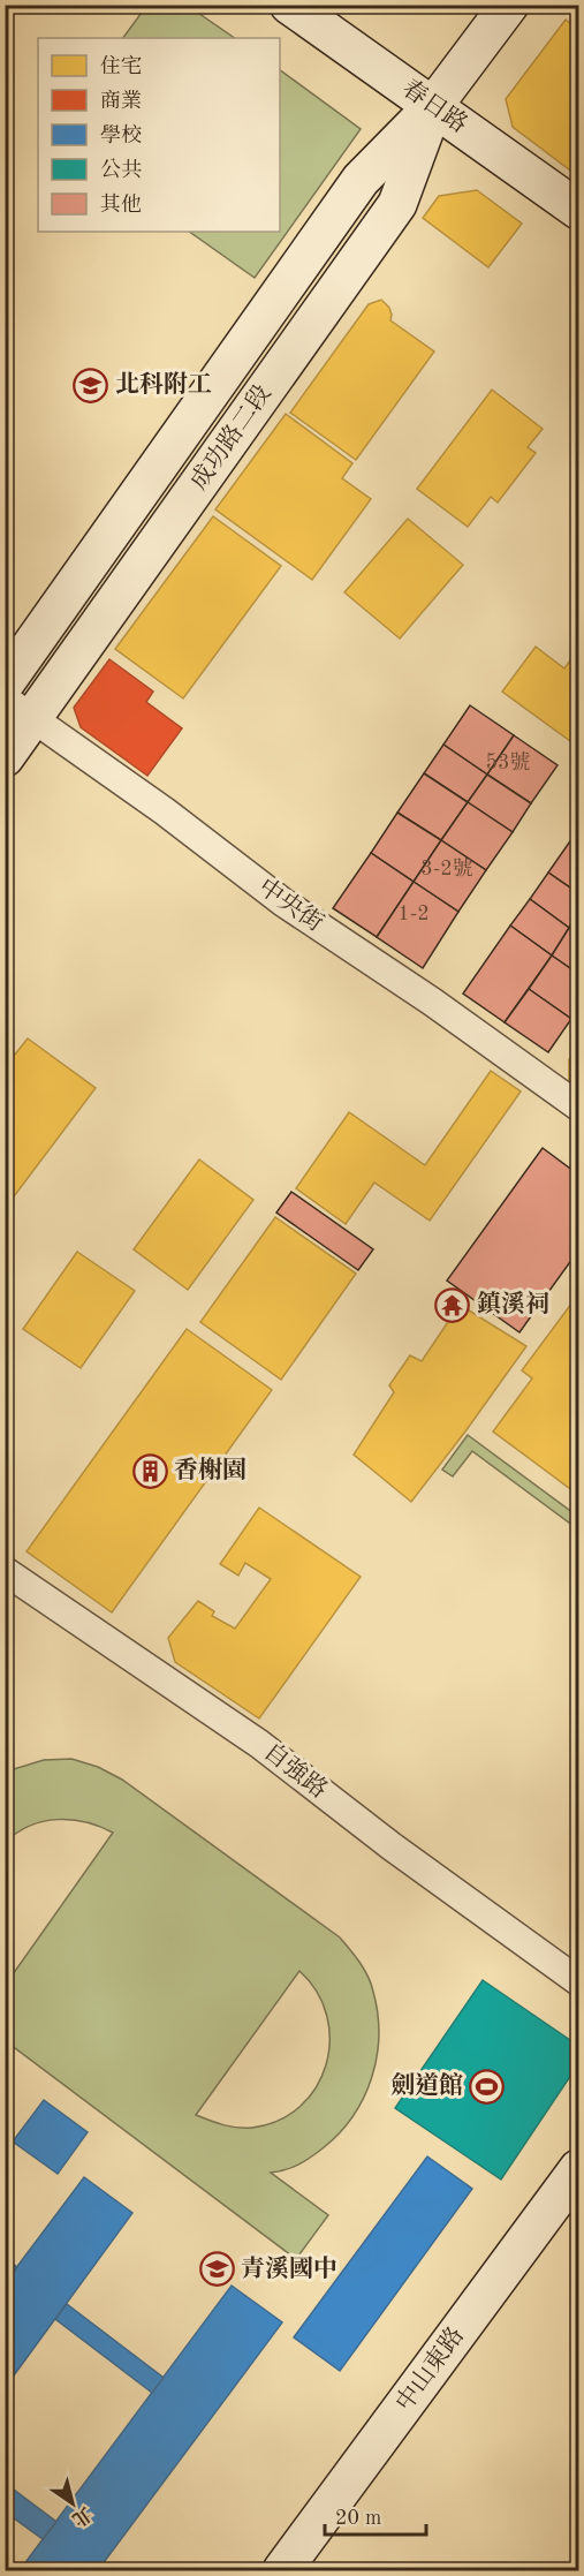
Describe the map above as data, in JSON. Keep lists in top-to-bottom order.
{
  "streets": {
    "street": [
      "春日路",
      "成功路二段",
      "中央街",
      "自強路",
      "中山東路"
    ]
  },
  "crossings": [
    ["春日路", "成功路二段"],
    ["成功路二段", "中央街"]
  ],
  "places": {
    "school or university": ["北科附工", "青溪國中"],
    "temple": ["鎮溪祠"],
    "building": ["香榭園"],
    "sports": ["劍道館"]
  },
  "house_numbers": ["53號", "3-2號", "1-2"],
  "legend": [
    "住宅",
    "商業",
    "學校",
    "公共",
    "其他"
  ],
  "scale_bar": "20 m",
  "north": "bottom right"
}
